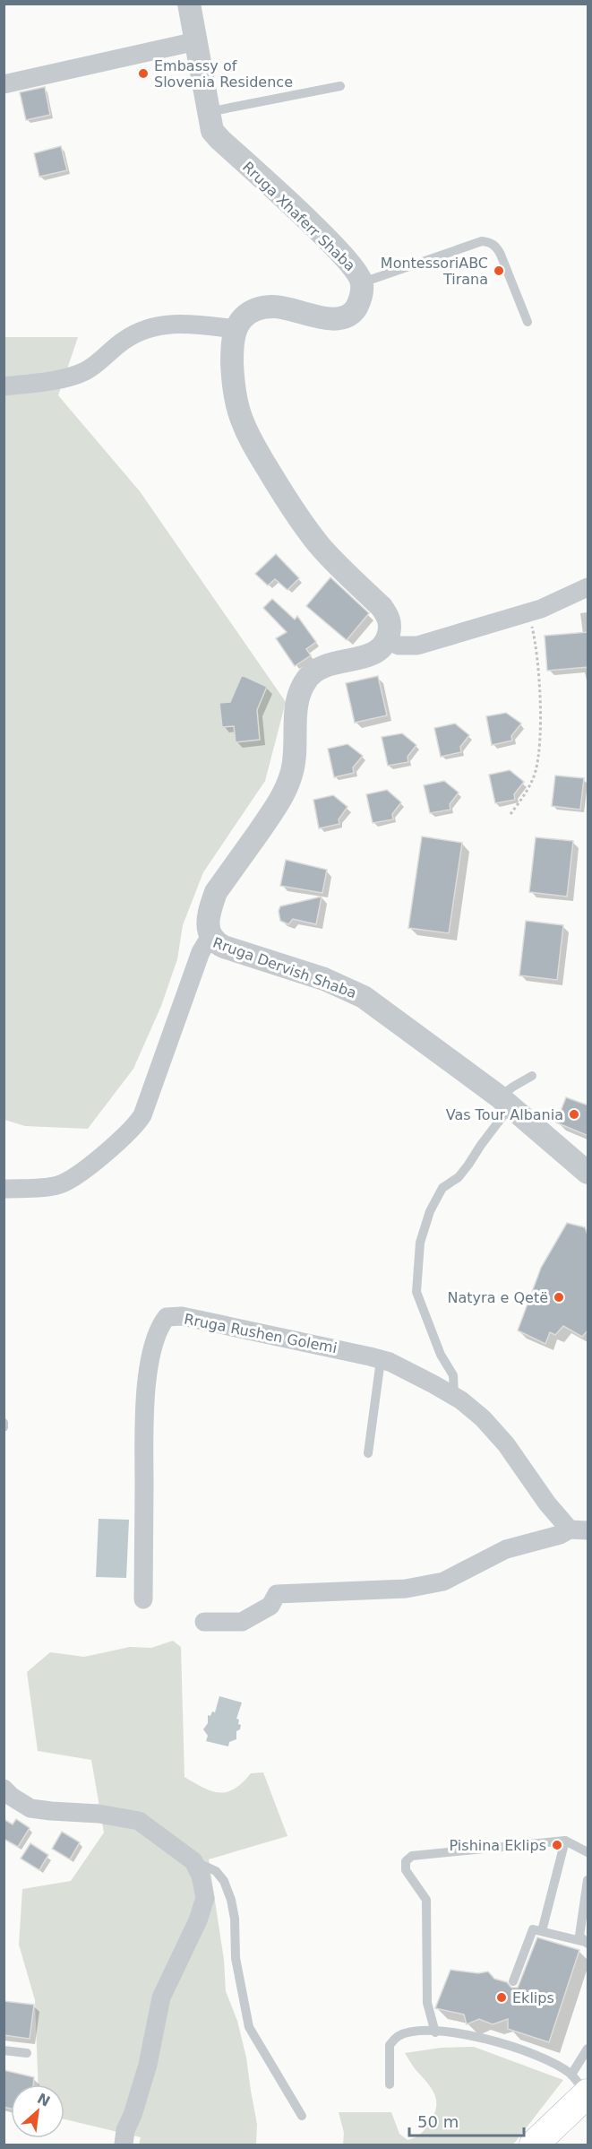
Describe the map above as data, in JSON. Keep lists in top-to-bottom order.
{
  "streets": {
    "street": ["Rruga Xhaferr Shaba", "Rruga Dervish Shaba", "Rruga Rushen Golemi"]
  },
  "places": [
    "Embassy of Slovenia Residence",
    "MontessoriABC Tirana",
    "Vas Tour Albania",
    "Natyra e Qetë",
    "Pishina Eklips",
    "Eklips"
  ],
  "scale_bar": "50 m",
  "north": "top right"
}
